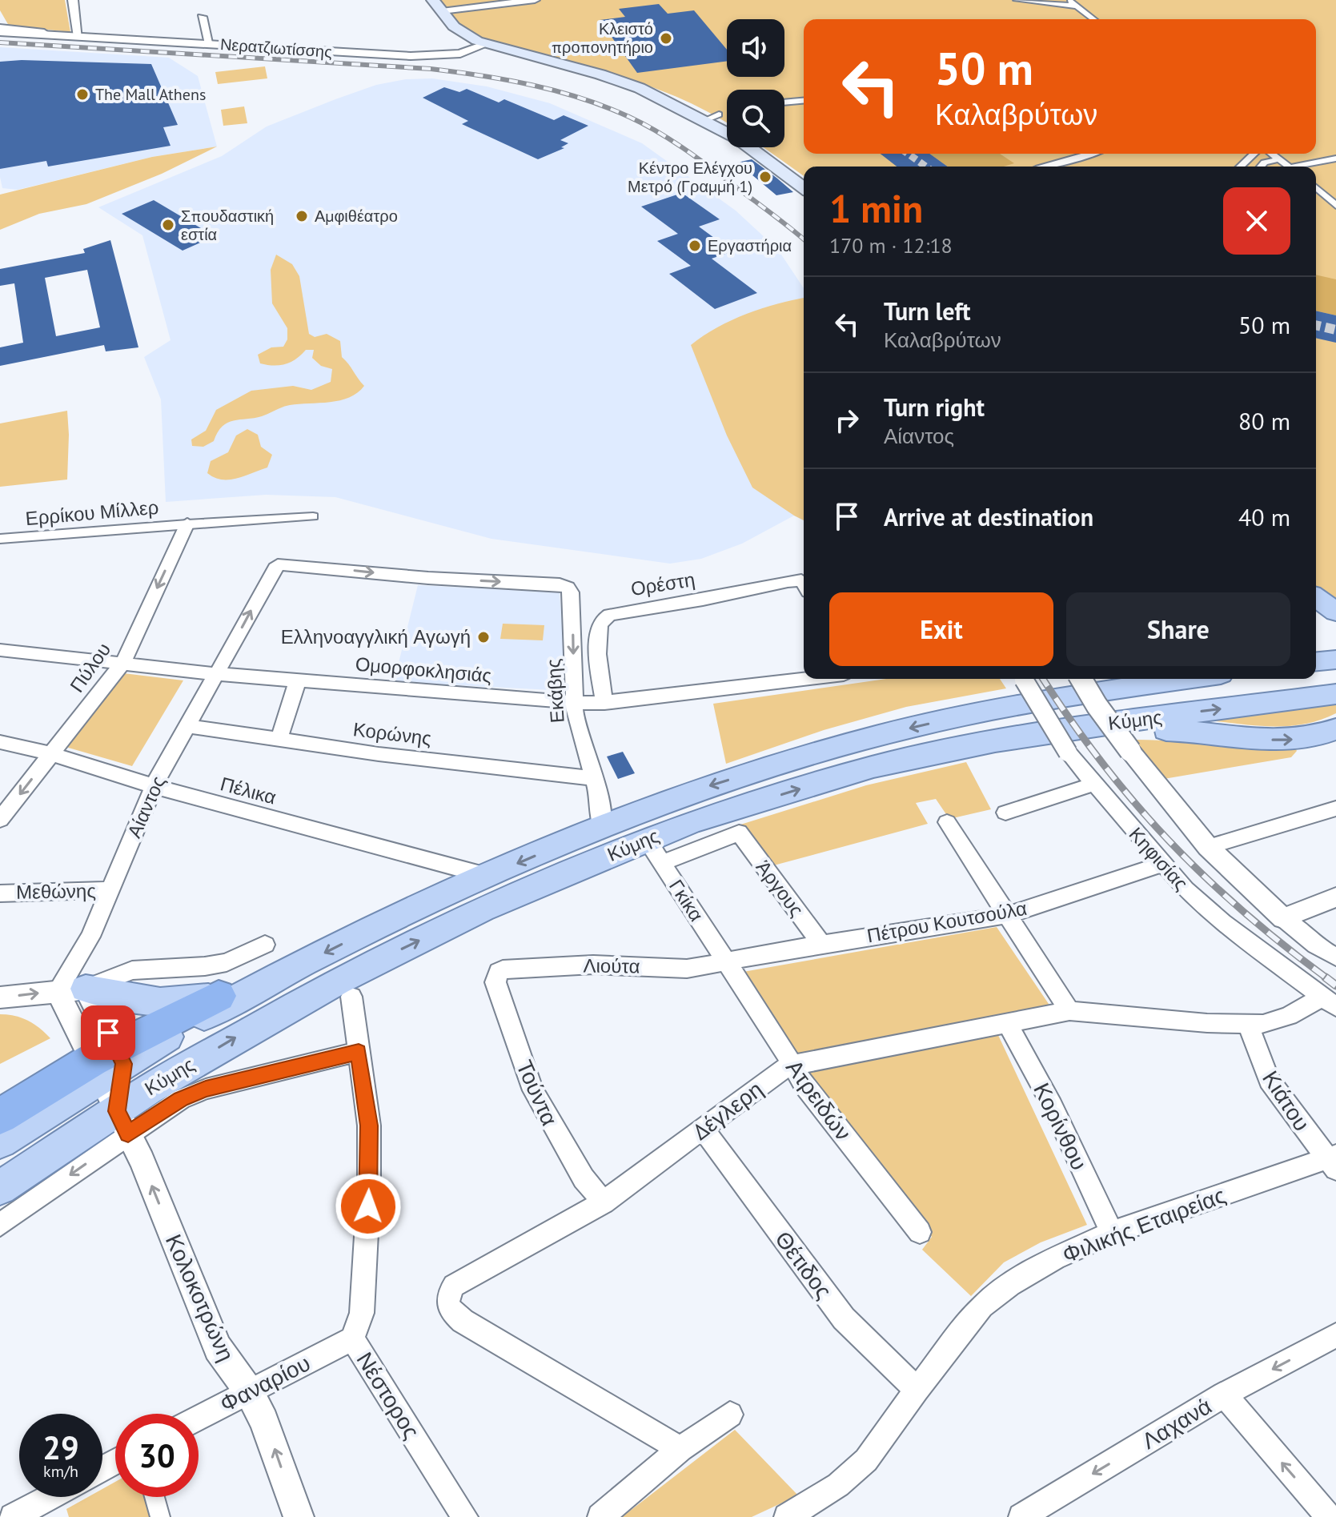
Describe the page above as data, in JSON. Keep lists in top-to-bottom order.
{
  "streets": {
    "main road": ["Νερατζιωτίσσης", "Κύμης"],
    "street": [
      "Ερρίκου Μίλλερ",
      "Ορέστη",
      "Πύλου",
      "Ομορφοκλησιάς",
      "Εκάβης",
      "Κορώνης",
      "Πέλικα",
      "Αίαντος",
      "Κηφισίας",
      "Άργους",
      "Μεθώνης",
      "Γκίκα",
      "Πέτρου Κουτσούλα",
      "Λιούτα",
      "Τούντα",
      "Ατρειδών",
      "Κιάτου",
      "Δέγλερη",
      "Κορίνθου",
      "Φιλικής Εταιρείας",
      "Θέτιδος",
      "Κολοκοτρώνη",
      "Φαναρίου",
      "Νέστορος",
      "Λαχανά"
    ]
  },
  "crossings": [
    ["Ερρίκου Μίλλερ", "Πύλου"],
    ["Ορέστη", "Ομορφοκλησιάς"],
    ["Πύλου", "Ομορφοκλησιάς"],
    ["Πύλου", "Πέλικα"],
    ["Ομορφοκλησιάς", "Εκάβης"],
    ["Ομορφοκλησιάς", "Αίαντος"],
    ["Εκάβης", "Κύμης"],
    ["Εκάβης", "Κορώνης"],
    ["Εκάβης", "Αίαντος"],
    ["Κύμης", "Πέλικα"],
    ["Κύμης", "Κηφισίας"],
    ["Κύμης", "Άργους"],
    ["Κύμης", "Γκίκα"],
    ["Κύμης", "Κολοκοτρώνη"],
    ["Κορώνης", "Αίαντος"],
    ["Πέλικα", "Αίαντος"],
    ["Αίαντος", "Μεθώνης"],
    ["Κηφισίας", "Πέτρου Κουτσούλα"],
    ["Κηφισίας", "Δέγλερη"],
    ["Άργους", "Γκίκα"],
    ["Άργους", "Πέτρου Κουτσούλα"],
    ["Γκίκα", "Πέτρου Κουτσούλα"],
    ["Γκίκα", "Λιούτα"],
    ["Γκίκα", "Ατρειδών"],
    ["Πέτρου Κουτσούλα", "Λιούτα"],
    ["Πέτρου Κουτσούλα", "Ατρειδών"],
    ["Λιούτα", "Τούντα"],
    ["Λιούτα", "Ατρειδών"],
    ["Τούντα", "Δέγλερη"],
    ["Ατρειδών", "Δέγλερη"],
    ["Κιάτου", "Δέγλερη"],
    ["Κιάτου", "Φιλικής Εταιρείας"],
    ["Δέγλερη", "Κορίνθου"],
    ["Δέγλερη", "Θέτιδος"],
    ["Κορίνθου", "Φιλικής Εταιρείας"],
    ["Φιλικής Εταιρείας", "Θέτιδος"],
    ["Κολοκοτρώνη", "Φαναρίου"],
    ["Φαναρίου", "Νέστορος"]
  ],
  "one_way": [
    "Πύλου",
    "Εκάβης",
    "Αίαντος",
    "Κολοκοτρώνη",
    "Λαχανά"
  ],
  "places": [
    "Κλειστό προπονητήριο",
    "The Mall Athens",
    "Κέντρο Ελέγχου Μετρό (Γραμμή 1)",
    "Αμφιθέατρο",
    "Σπουδαστική εστία",
    "Εργαστήρια",
    "Ελληνοαγγλική Αγωγή"
  ],
  "page": {
    "turn": ["50 m", "Καλαβρύτων"],
    "heading": ["1 min", "170 m · 12:18"],
    "list": [
      {
        "name": "Turn left",
        "note": "Καλαβρύτων",
        "value": "50 m"
      },
      {
        "name": "Turn right",
        "note": "Αίαντος",
        "value": "80 m"
      },
      {
        "name": "Arrive at destination",
        "value": "40 m"
      }
    ],
    "buttons": ["Exit", "Share"],
    "speed": "29 km/h",
    "limit": "30"
  }
}
